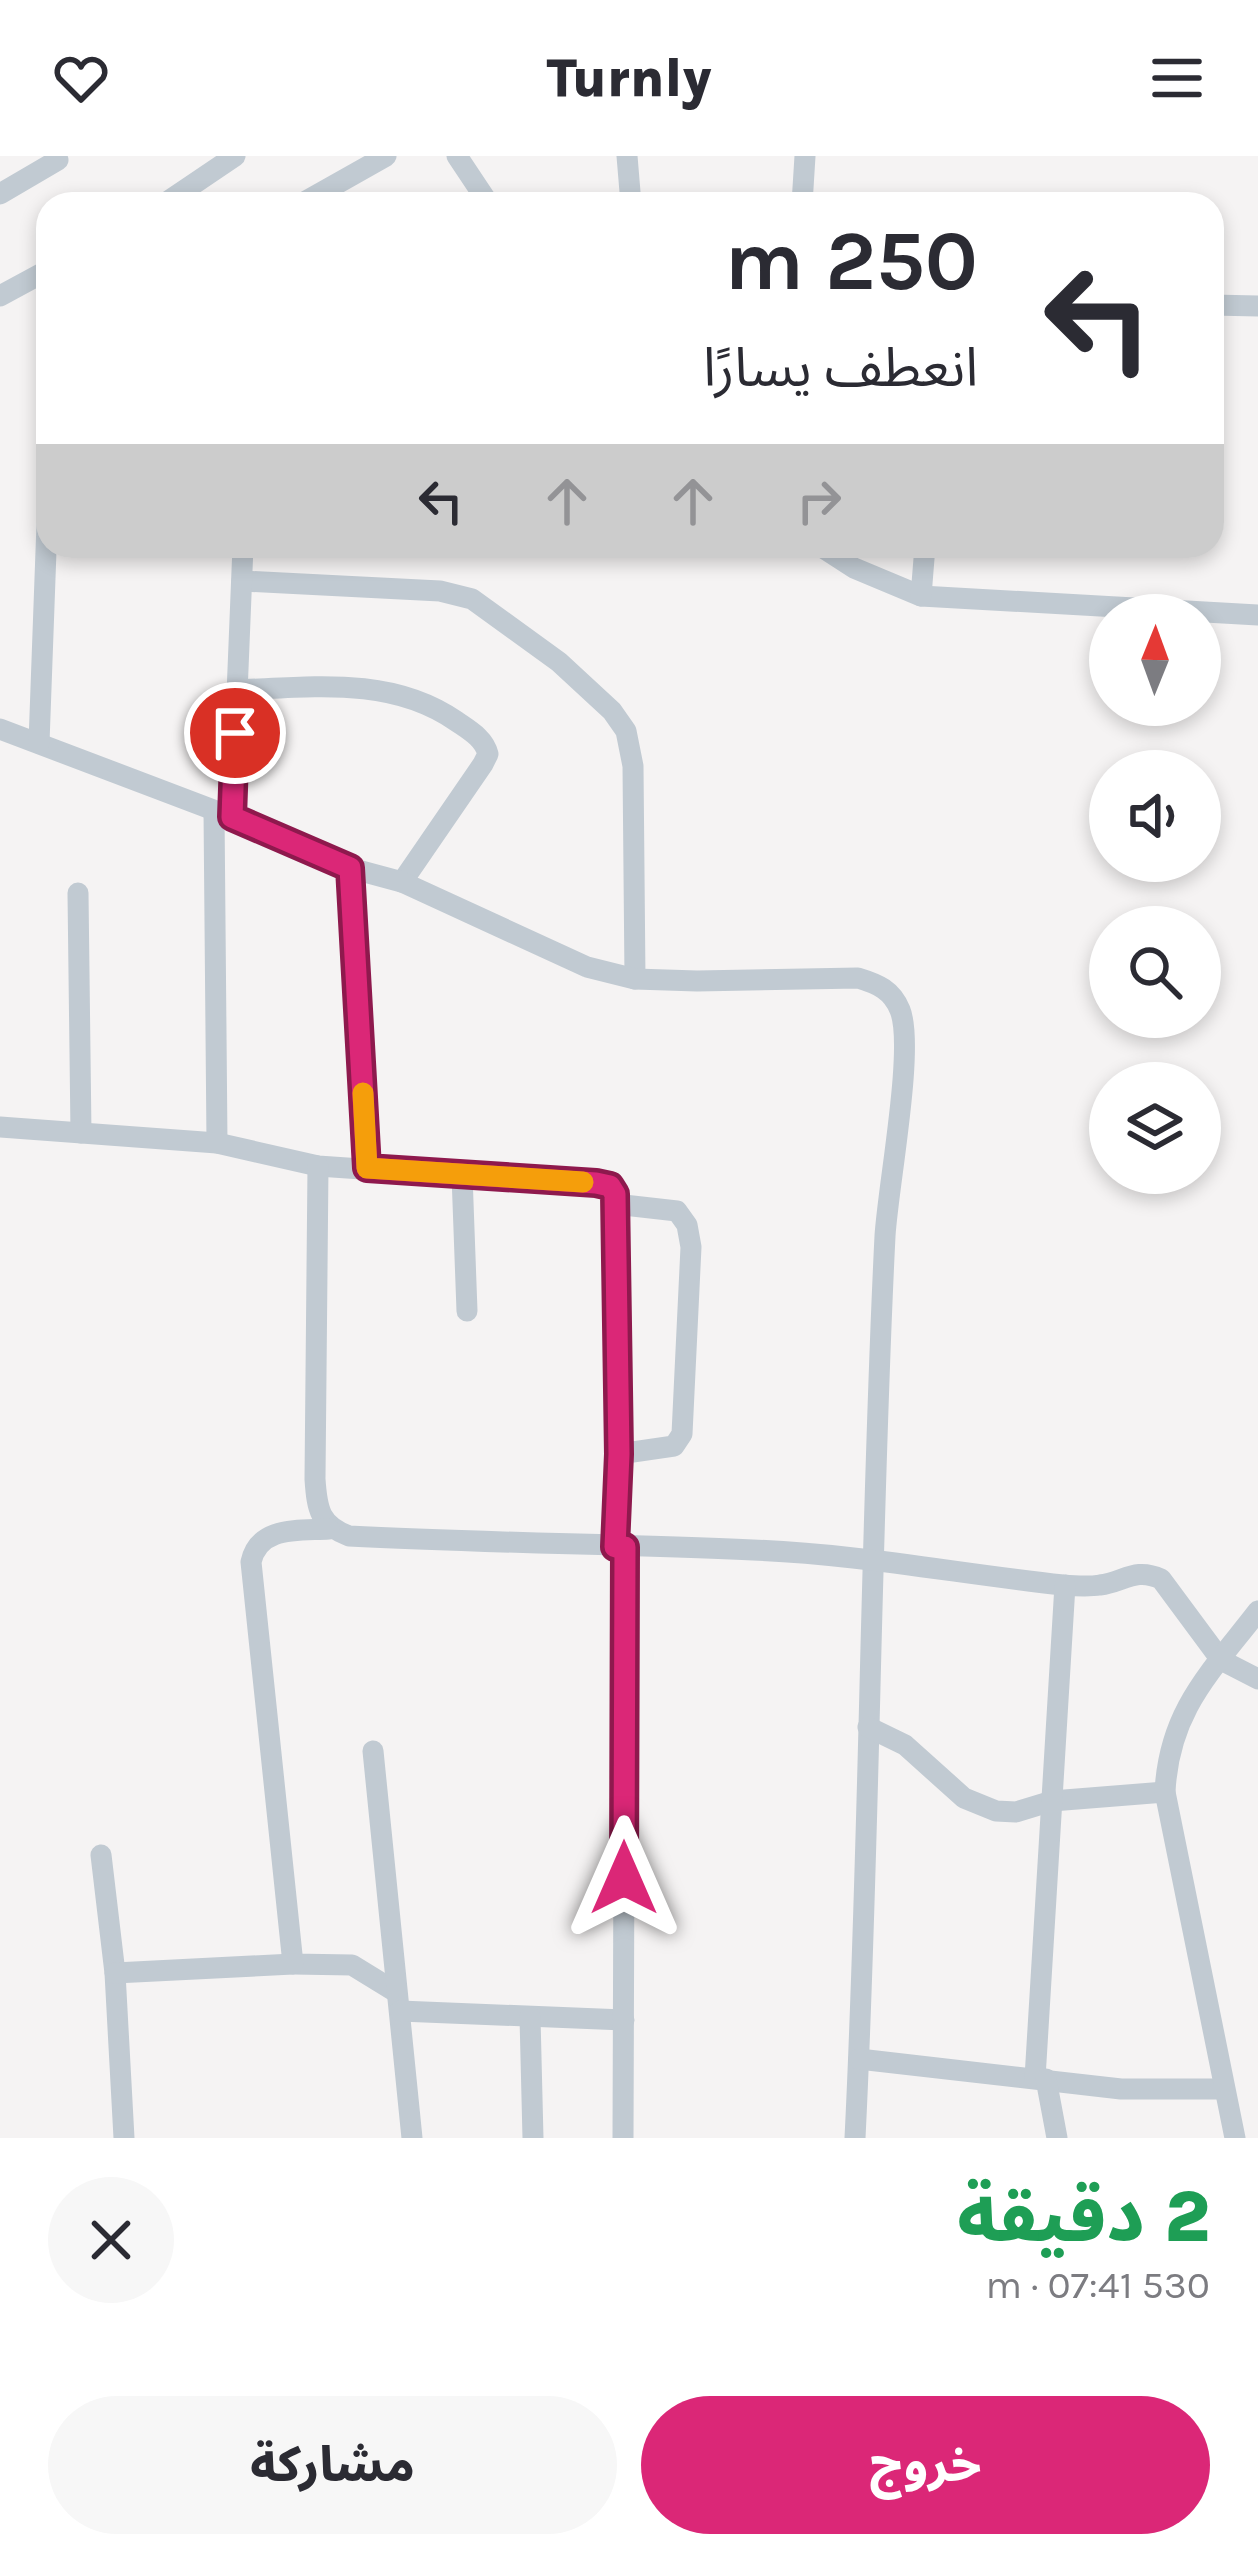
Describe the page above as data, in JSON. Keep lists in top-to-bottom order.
{
  "north": "top",
  "page": {
    "header": "Turnly",
    "turn": ["250 m", "انعطف يسارًا"],
    "heading": ["2 دقيقة", "530 m · 07:41"],
    "buttons": ["خروج", "مشاركة"]
  }
}
